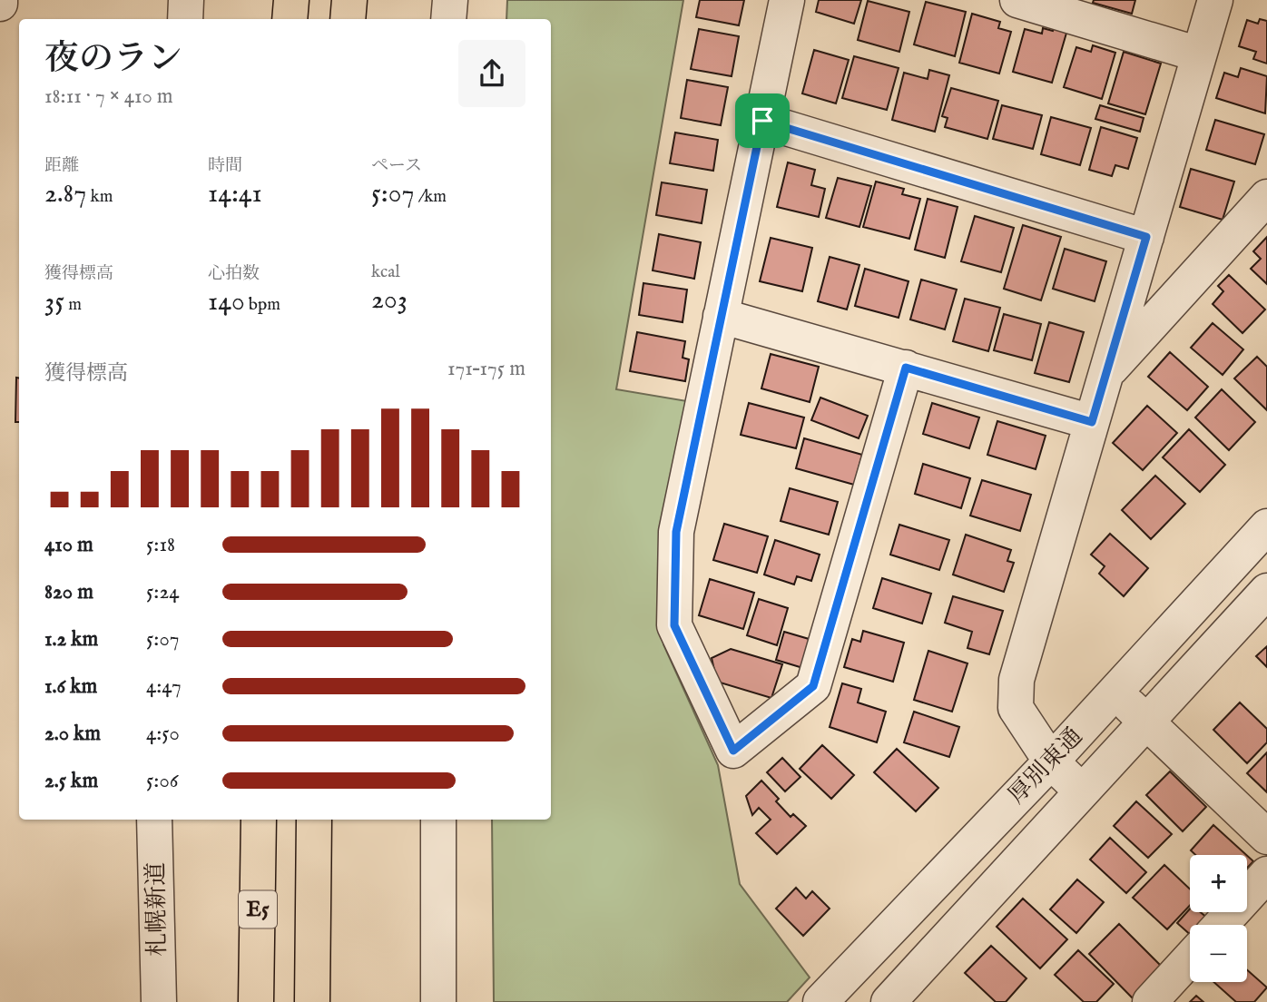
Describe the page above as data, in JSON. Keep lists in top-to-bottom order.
{
  "streets": {
    "highway": ["E5"],
    "street": ["厚別東通", "札幌新道"]
  },
  "page": {
    "heading": ["夜のラン", "18:11 · 7 × 410 m"],
    "stats": [
      ["距離", "2.87 km"],
      ["時間", "14:41"],
      ["ペース", "5:07 /km"],
      ["獲得標高", "35 m"],
      ["心拍数", "140 bpm"],
      ["kcal", "203"]
    ],
    "chart": ["獲得標高", "171–175 m"],
    "list": [
      {
        "name": "410 m",
        "note": "5:18"
      },
      {
        "name": "820 m",
        "note": "5:24"
      },
      {
        "name": "1.2 km",
        "note": "5:07"
      },
      {
        "name": "1.6 km",
        "note": "4:47"
      },
      {
        "name": "2.0 km",
        "note": "4:50"
      },
      {
        "name": "2.5 km",
        "note": "5:06"
      }
    ],
    "map_buttons": ["+", "−"]
  }
}
